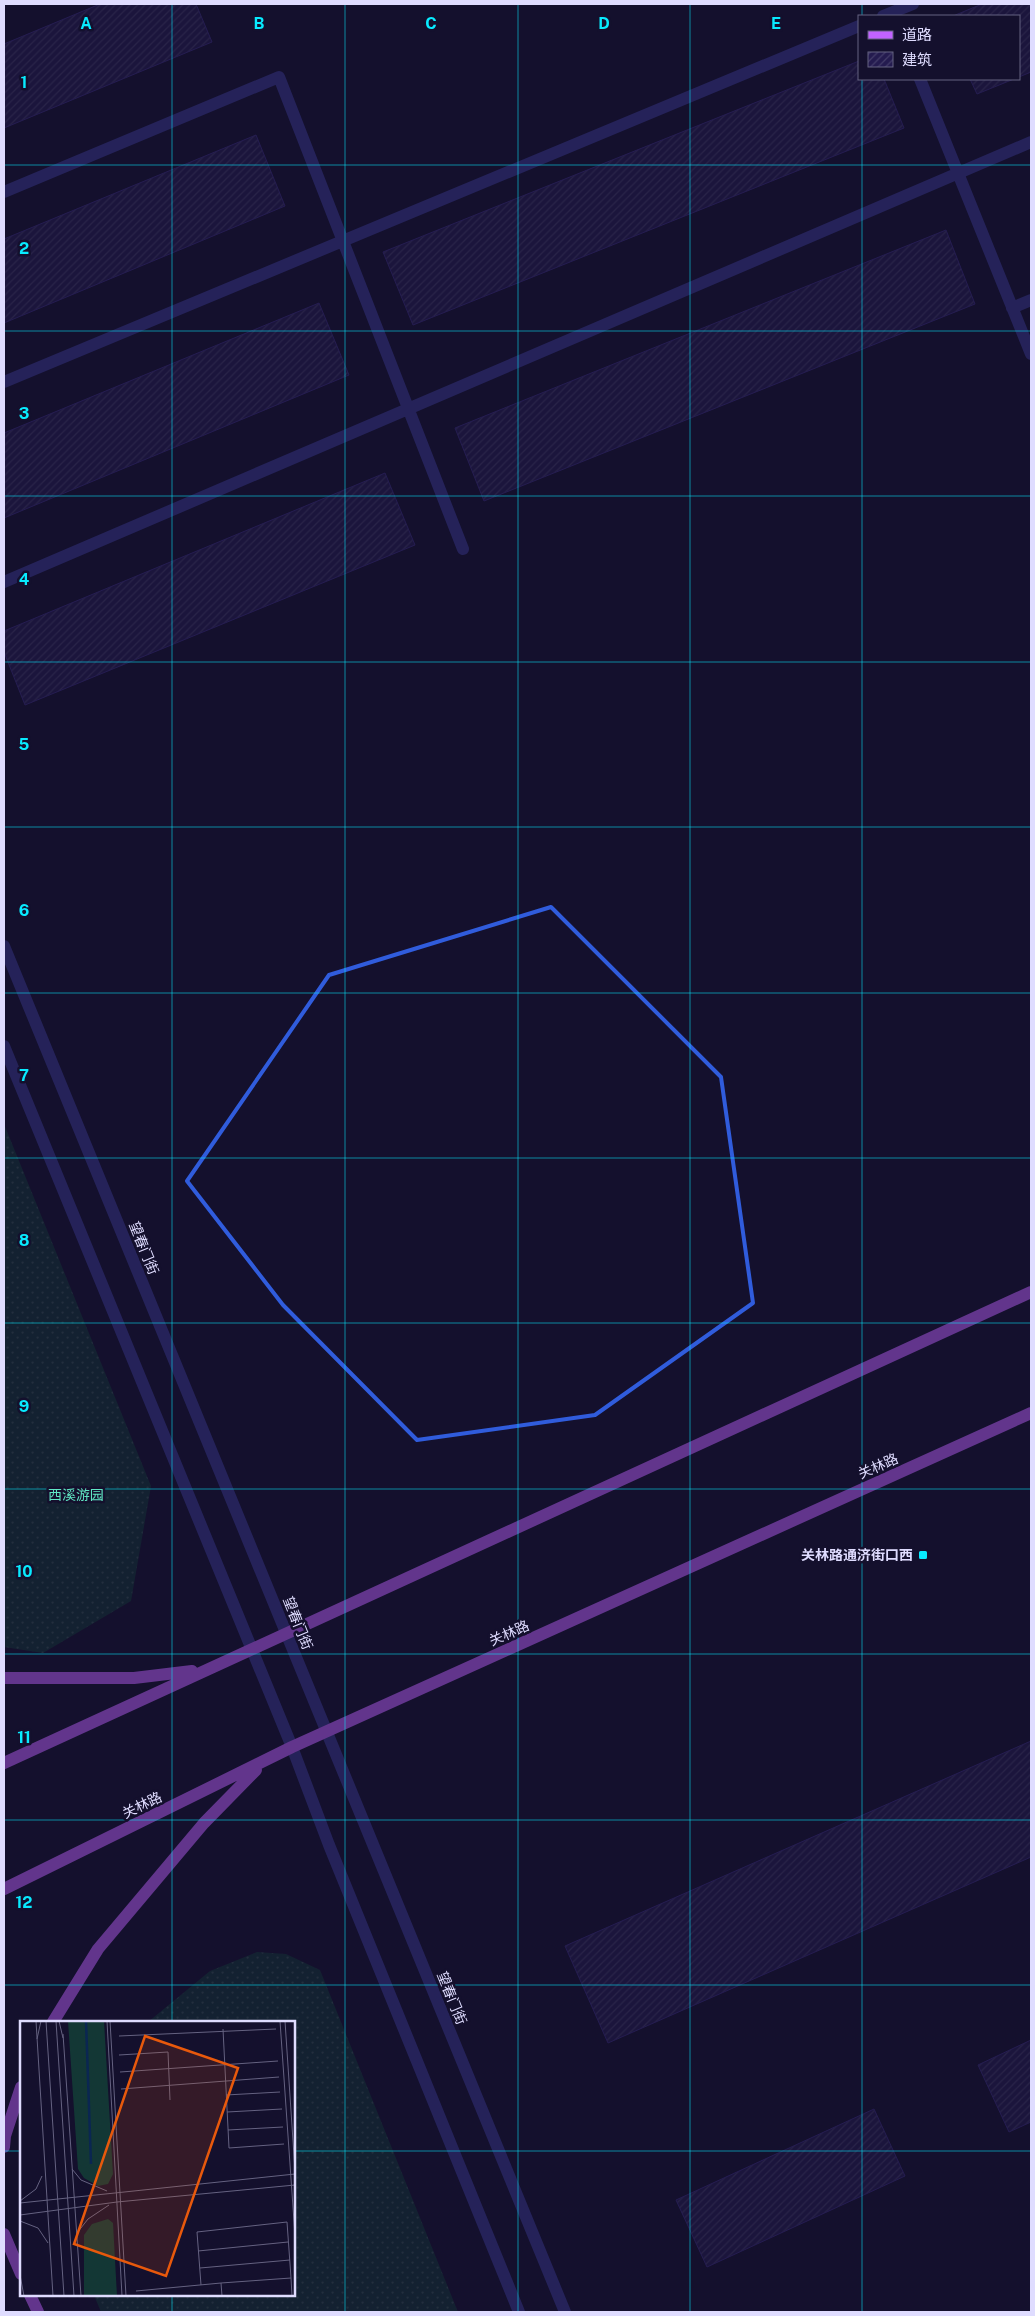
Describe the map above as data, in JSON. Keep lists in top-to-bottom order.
{
  "streets": {
    "main road": ["关林路"],
    "street": ["望春门街"]
  },
  "crossings": [
    ["望春门街", "关林路"]
  ],
  "parks": ["西溪游园"],
  "places": {
    "transit": ["关林路通济街口西"]
  },
  "legend": ["道路", "建筑"],
  "grid": {
    "columns": [
      "A",
      "B",
      "C",
      "D",
      "E"
    ],
    "rows": [
      "1",
      "2",
      "3",
      "4",
      "5",
      "6",
      "7",
      "8",
      "9",
      "10",
      "11",
      "12"
    ]
  }
}
